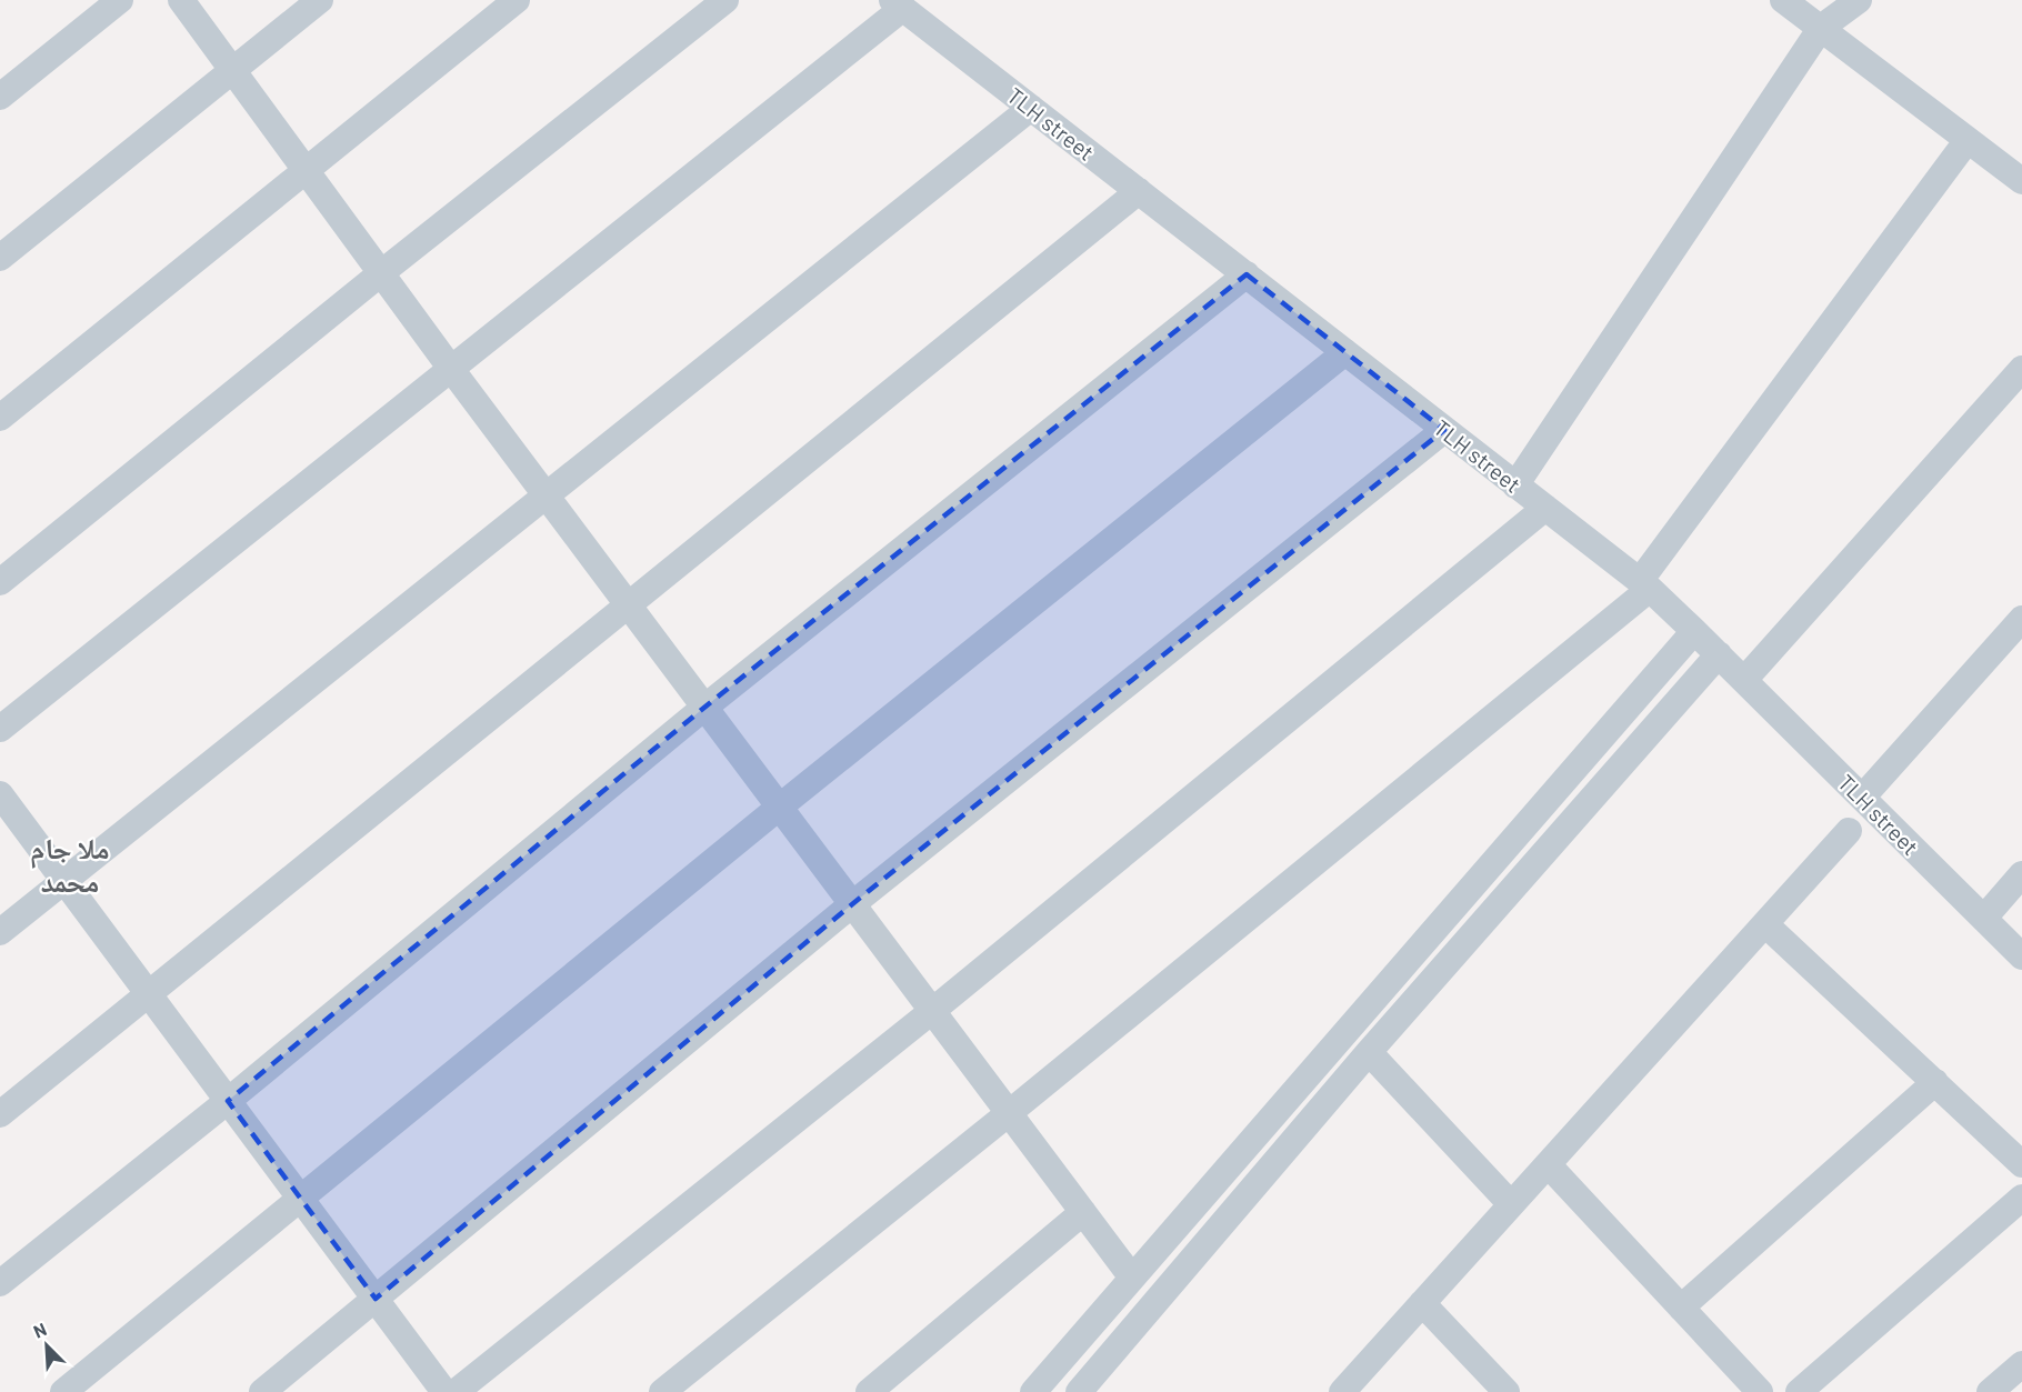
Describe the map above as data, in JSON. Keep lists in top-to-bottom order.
{
  "streets": {
    "street": ["TLH street"]
  },
  "districts": ["ملا جام محمد"],
  "north": "top left"
}
